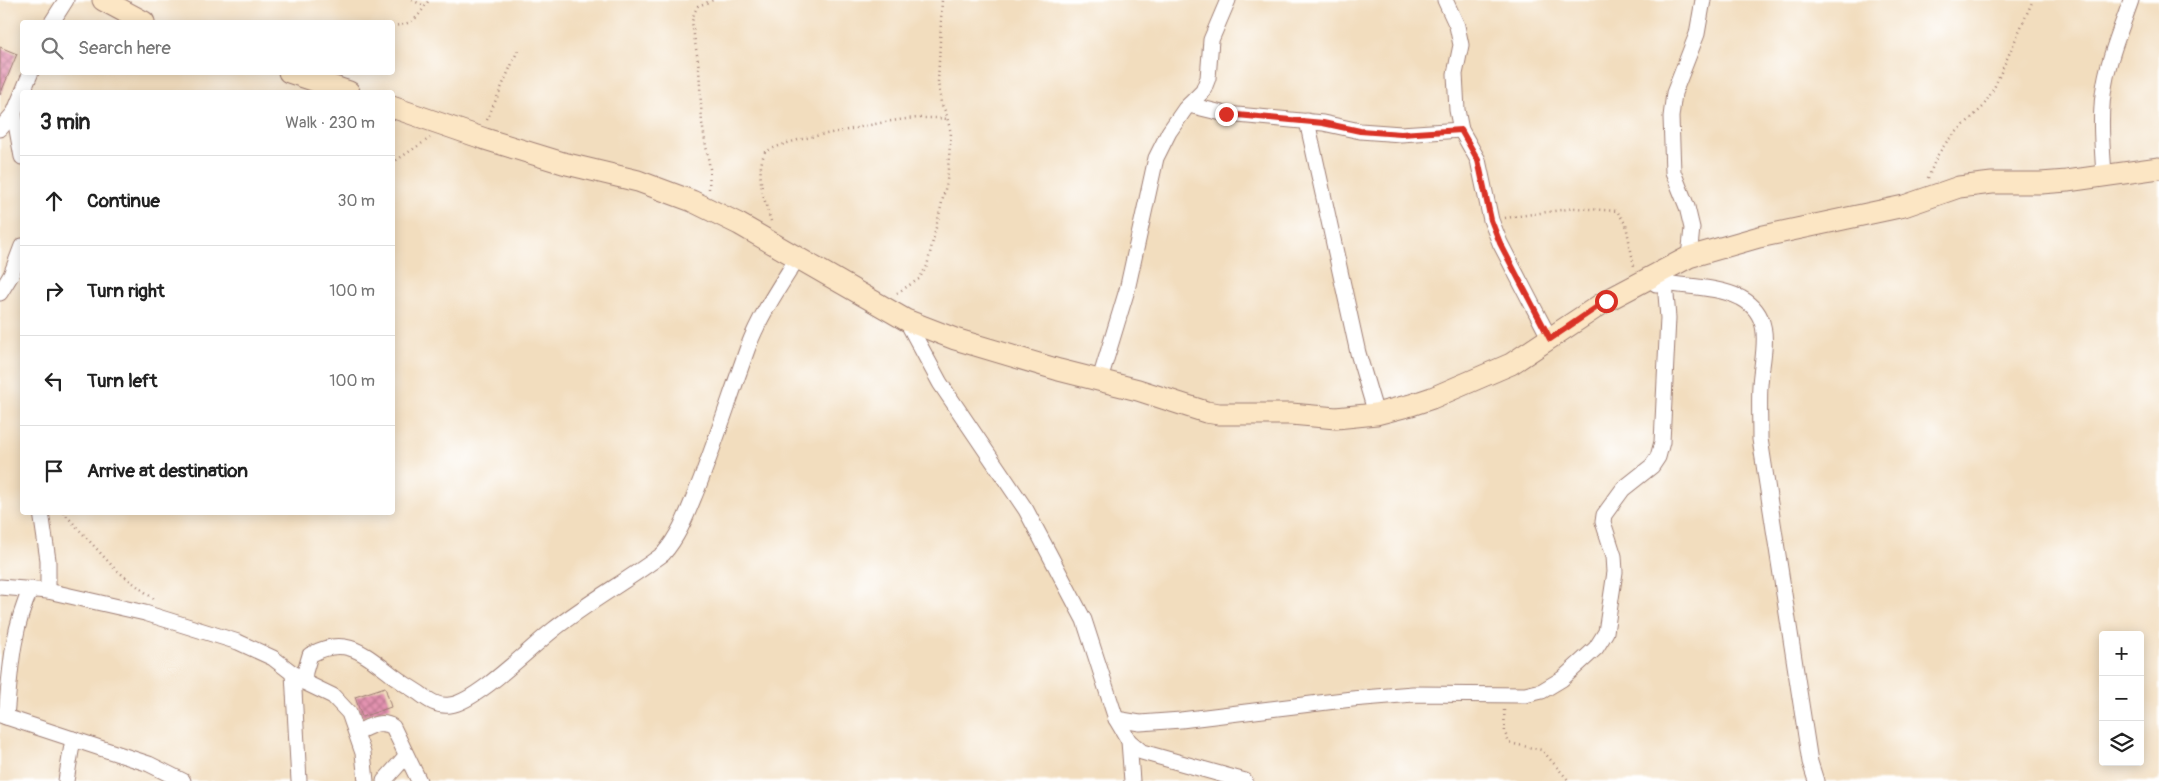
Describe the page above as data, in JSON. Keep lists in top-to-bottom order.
{
  "page": {
    "search": "Search here",
    "heading": ["3 min", "Walk · 230 m"],
    "list": [
      ["Continue", "30 m"],
      ["Turn right", "100 m"],
      ["Turn left", "100 m"],
      "Arrive at destination"
    ],
    "map_buttons": ["+", "−"]
  }
}
